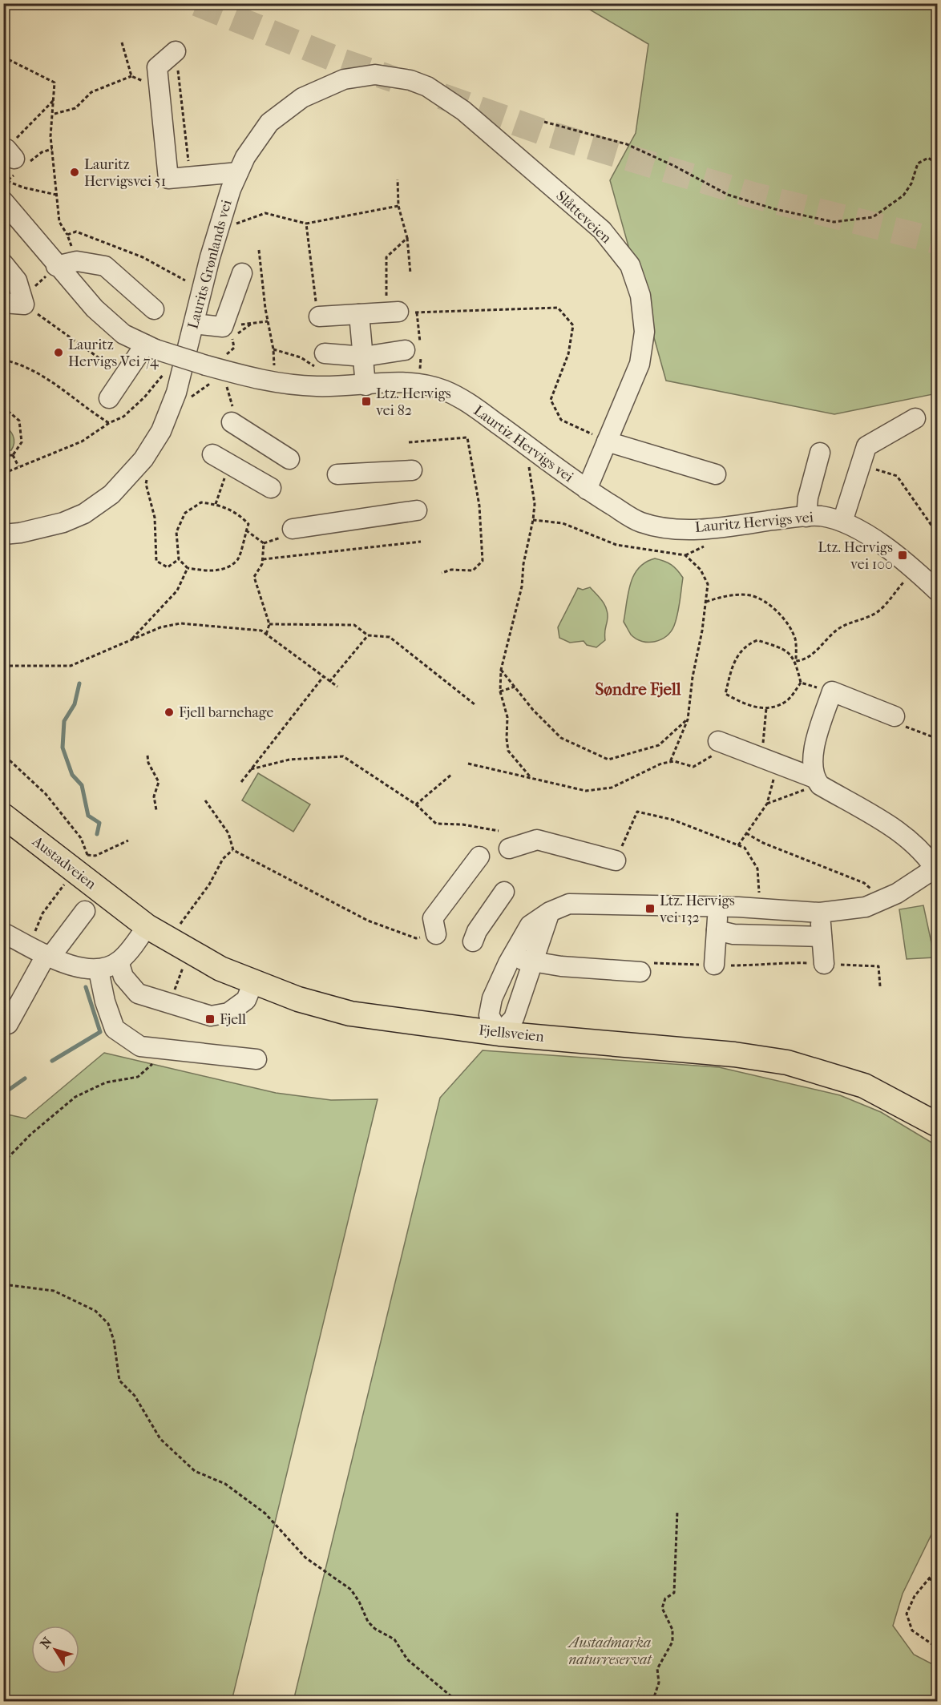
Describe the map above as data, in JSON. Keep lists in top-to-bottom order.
{
  "streets": {
    "main road": ["Austadveien", "Fjellsveien"],
    "street": [
      "Slåtteveien",
      "Laurits Grønlands vei",
      "Laurtiz Hervigs vei",
      "Lauritz Hervigs vei"
    ]
  },
  "crossings": [
    ["Slåtteveien", "Laurits Grønlands vei"],
    ["Slåtteveien", "Laurtiz Hervigs vei"],
    ["Slåtteveien", "Lauritz Hervigs vei"],
    ["Laurtiz Hervigs vei", "Lauritz Hervigs vei"],
    ["Austadveien", "Fjellsveien"]
  ],
  "districts": ["Søndre Fjell"],
  "parks": ["Austadmarka naturreservat"],
  "places": {
    "other": ["Lauritz Hervigsvei 51", "Lauritz Hervigs Vei 74", "Fjell barnehage"],
    "transit": [
      "Ltz. Hervigs vei 82",
      "Ltz. Hervigs vei 100",
      "Ltz. Hervigs vei 132",
      "Fjell"
    ]
  },
  "north": "top left"
}
